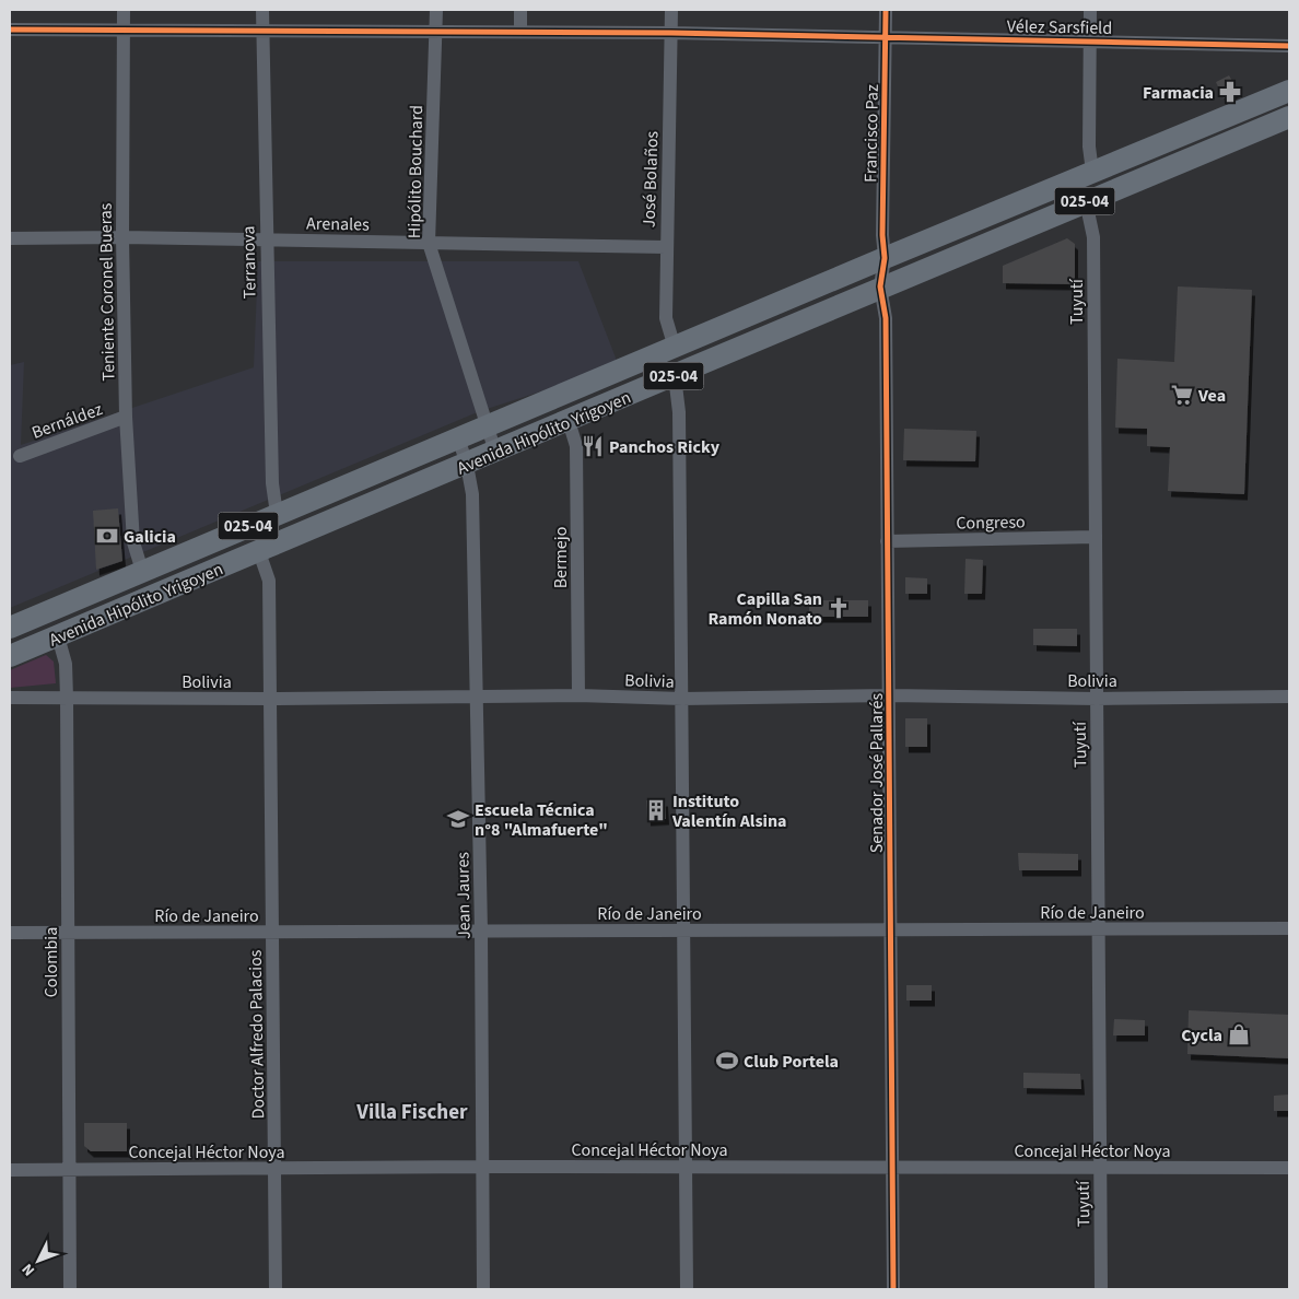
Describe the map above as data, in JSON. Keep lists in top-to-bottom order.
{
  "streets": {
    "main road": ["025-04", "Avenida Hipólito Yrigoyen"],
    "street": [
      "Vélez Sarsfield",
      "Francisco Paz",
      "Hipólito Bouchard",
      "José Bolaños",
      "Arenales",
      "Terranova",
      "Teniente Coronel Bueras",
      "Tuyutí",
      "Bernáldez",
      "Congreso",
      "Bermejo",
      "Bolivia",
      "Senador José Pallarés",
      "Jean Jaures",
      "Río de Janeiro",
      "Colombia",
      "Doctor Alfredo Palacios",
      "Concejal Héctor Noya"
    ]
  },
  "crossings": [
    ["Vélez Sarsfield", "Francisco Paz"],
    ["Vélez Sarsfield", "Hipólito Bouchard"],
    ["Vélez Sarsfield", "José Bolaños"],
    ["Vélez Sarsfield", "Terranova"],
    ["Vélez Sarsfield", "Teniente Coronel Bueras"],
    ["Francisco Paz", "Avenida Hipólito Yrigoyen"],
    ["Francisco Paz", "Senador José Pallarés"],
    ["Hipólito Bouchard", "Arenales"],
    ["Hipólito Bouchard", "Avenida Hipólito Yrigoyen"],
    ["José Bolaños", "Arenales"],
    ["José Bolaños", "Avenida Hipólito Yrigoyen"],
    ["Arenales", "Terranova"],
    ["Arenales", "Teniente Coronel Bueras"],
    ["Terranova", "Avenida Hipólito Yrigoyen"],
    ["Teniente Coronel Bueras", "Bernáldez"],
    ["Teniente Coronel Bueras", "Avenida Hipólito Yrigoyen"],
    ["Tuyutí", "Avenida Hipólito Yrigoyen"],
    ["Tuyutí", "Congreso"],
    ["Tuyutí", "Bolivia"],
    ["Tuyutí", "Río de Janeiro"],
    ["Tuyutí", "Concejal Héctor Noya"],
    ["Avenida Hipólito Yrigoyen", "Bermejo"],
    ["Avenida Hipólito Yrigoyen", "Senador José Pallarés"],
    ["Avenida Hipólito Yrigoyen", "Jean Jaures"],
    ["Avenida Hipólito Yrigoyen", "Colombia"],
    ["Avenida Hipólito Yrigoyen", "Doctor Alfredo Palacios"],
    ["Congreso", "Senador José Pallarés"],
    ["Bermejo", "Bolivia"],
    ["Bolivia", "Senador José Pallarés"],
    ["Bolivia", "Jean Jaures"],
    ["Bolivia", "Colombia"],
    ["Bolivia", "Doctor Alfredo Palacios"],
    ["Senador José Pallarés", "Río de Janeiro"],
    ["Senador José Pallarés", "Concejal Héctor Noya"],
    ["Jean Jaures", "Río de Janeiro"],
    ["Jean Jaures", "Concejal Héctor Noya"],
    ["Río de Janeiro", "Colombia"],
    ["Río de Janeiro", "Doctor Alfredo Palacios"],
    ["Colombia", "Concejal Héctor Noya"],
    ["Doctor Alfredo Palacios", "Concejal Héctor Noya"]
  ],
  "districts": ["Villa Fischer"],
  "places": {
    "pharmacy": ["Farmacia"],
    "supermarket": ["Vea"],
    "restaurant": ["Panchos Ricky"],
    "bank": ["Galicia"],
    "church": ["Capilla San Ramón Nonato"],
    "building": ["Instituto Valentín Alsina"],
    "school or university": ["Escuela Técnica n°8 \"Almafuerte\""],
    "shop": ["Cycla"],
    "sports": ["Club Portela"]
  },
  "north": "bottom left"
}
